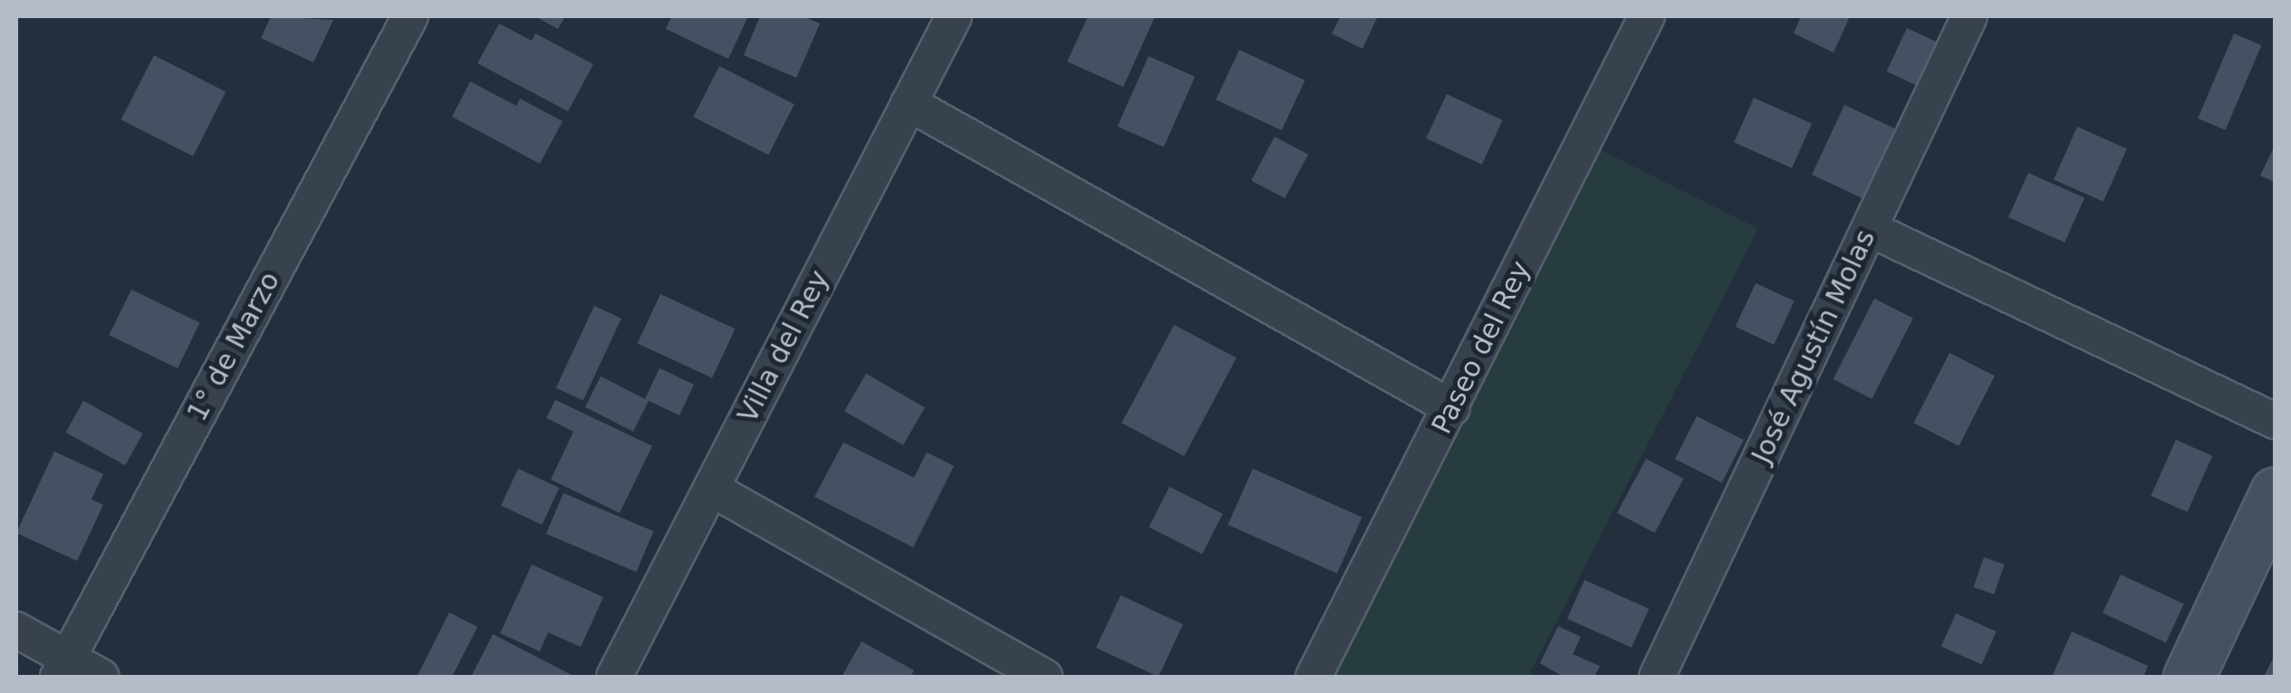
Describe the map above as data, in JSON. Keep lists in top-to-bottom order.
{
  "streets": {
    "street": [
      "1° de Marzo",
      "Villa del Rey",
      "José Agustín Molas",
      "Paseo del Rey"
    ]
  }
}
